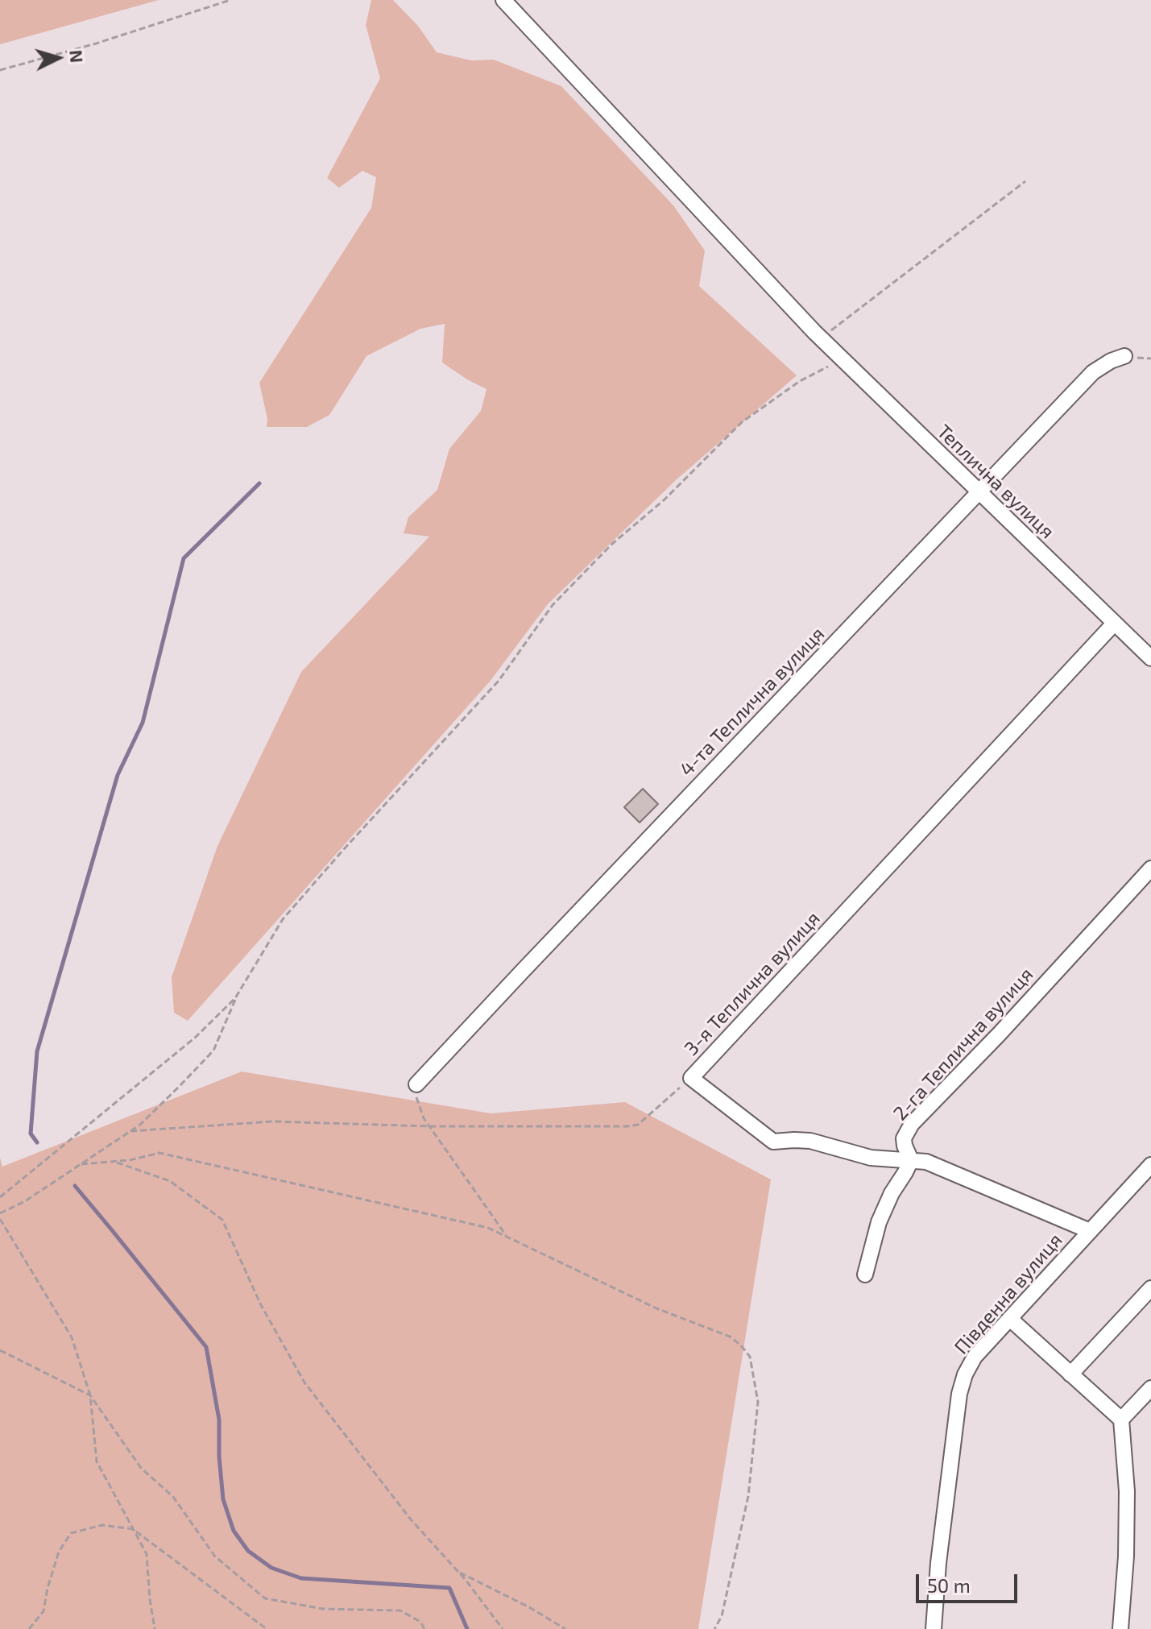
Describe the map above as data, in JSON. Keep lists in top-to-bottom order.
{
  "streets": {
    "street": [
      "Теплична вулиця",
      "4-та Теплична вулиця",
      "3-я Теплична вулиця",
      "2-га Теплична вулиця",
      "Південна вулиця"
    ]
  },
  "crossings": [
    ["Теплична вулиця", "4-та Теплична вулиця"],
    ["Теплична вулиця", "3-я Теплична вулиця"],
    ["3-я Теплична вулиця", "2-га Теплична вулиця"],
    ["3-я Теплична вулиця", "Південна вулиця"]
  ],
  "scale_bar": "50 m",
  "north": "right"
}
